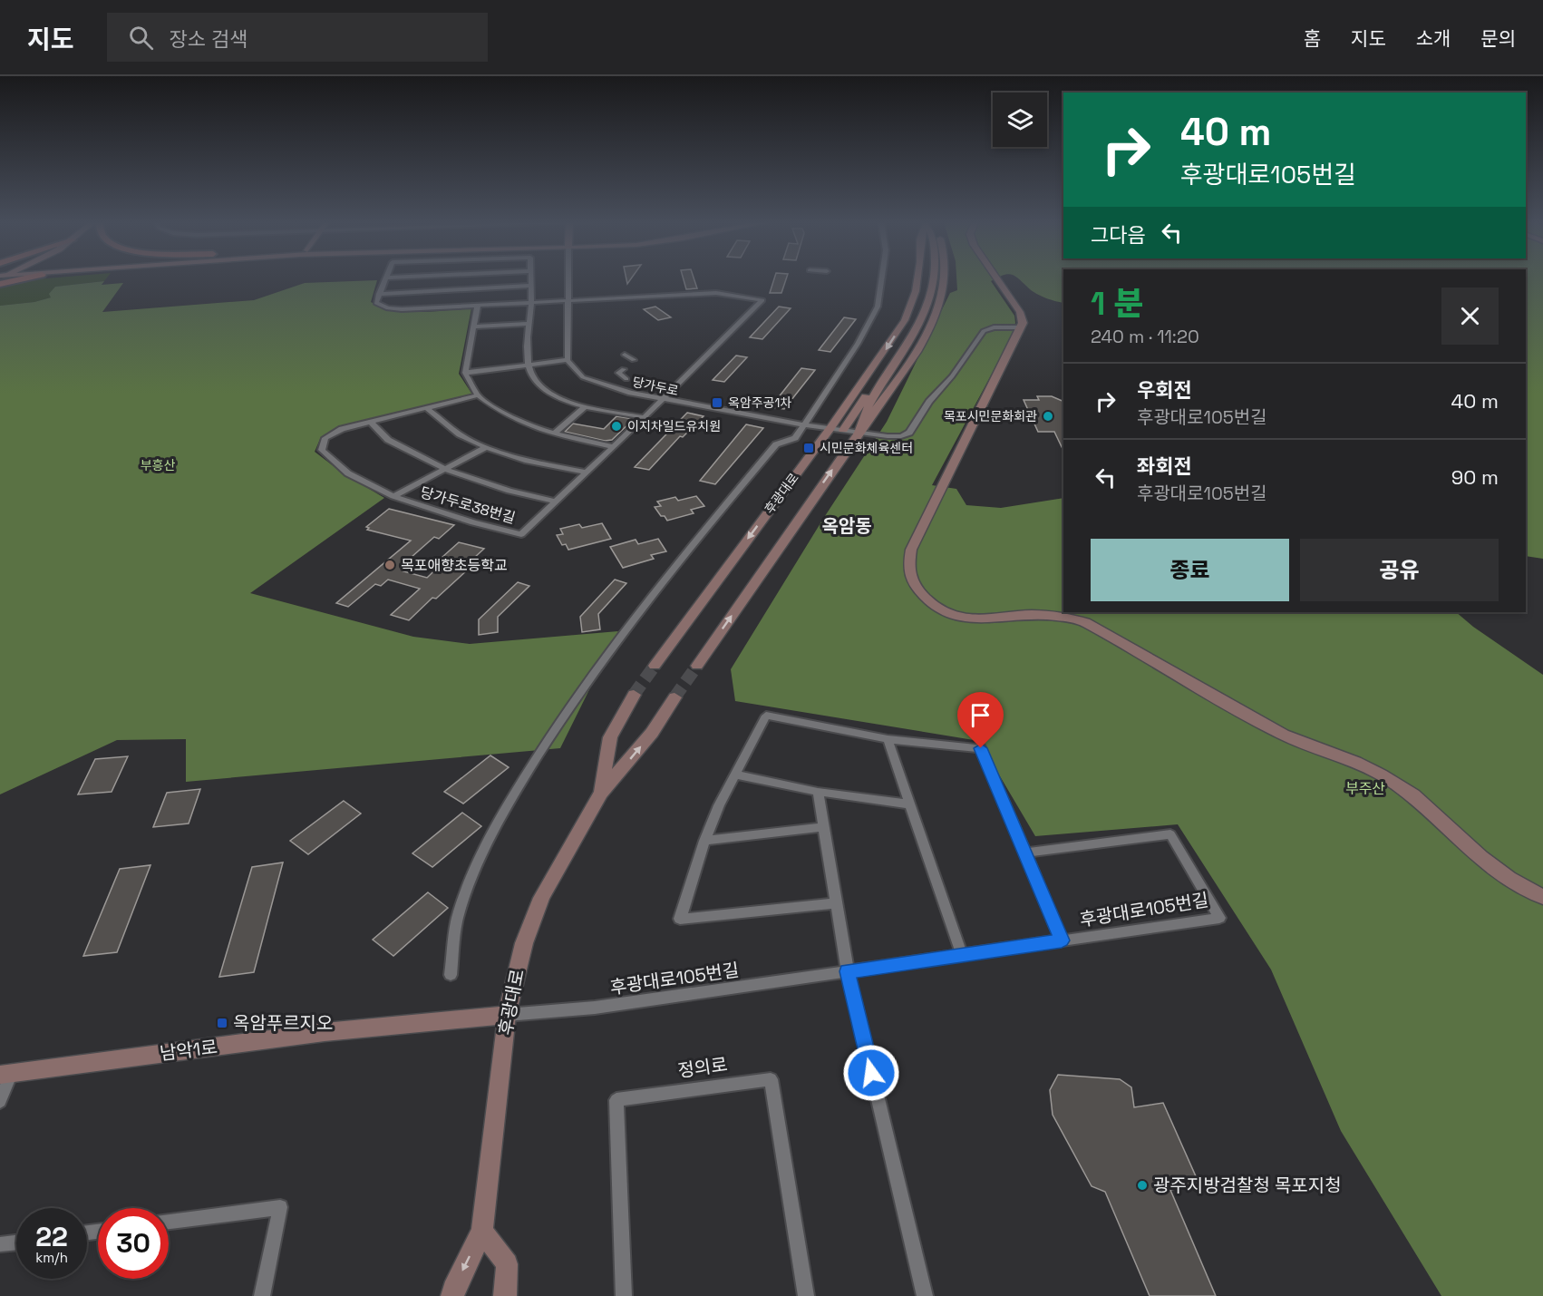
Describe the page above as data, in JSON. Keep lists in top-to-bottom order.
{
  "streets": {
    "street": [
      "당가두로",
      "후광대로",
      "당가두로38번길",
      "후광대로105번길",
      "남악1로",
      "정의로"
    ]
  },
  "crossings": [
    ["당가두로", "후광대로"],
    ["당가두로", "당가두로38번길"],
    ["후광대로", "후광대로105번길"],
    ["후광대로", "남악1로"],
    ["후광대로105번길", "남악1로"]
  ],
  "districts": ["옥암동"],
  "parks": ["부흥산", "부주산"],
  "places": {
    "transit": ["옥암주공1차", "시민문화체육센터", "옥암푸르지오"],
    "other": [
      "목포시민문화회관",
      "이지차일드유치원",
      "목포애향초등학교",
      "광주지방검찰청 목포지청"
    ]
  },
  "page": {
    "header": "지도",
    "search": "장소 검색",
    "nav": [
      "홈",
      "지도",
      "소개",
      "문의"
    ],
    "turn": ["40 m", "후광대로105번길"],
    "then": "그다음",
    "heading": ["1 분", "240 m · 11:20"],
    "list": [
      {
        "name": "우회전",
        "note": "후광대로105번길",
        "value": "40 m"
      },
      {
        "name": "좌회전",
        "note": "후광대로105번길",
        "value": "90 m"
      }
    ],
    "buttons": ["종료", "공유"],
    "speed": "22 km/h",
    "limit": "30"
  }
}
